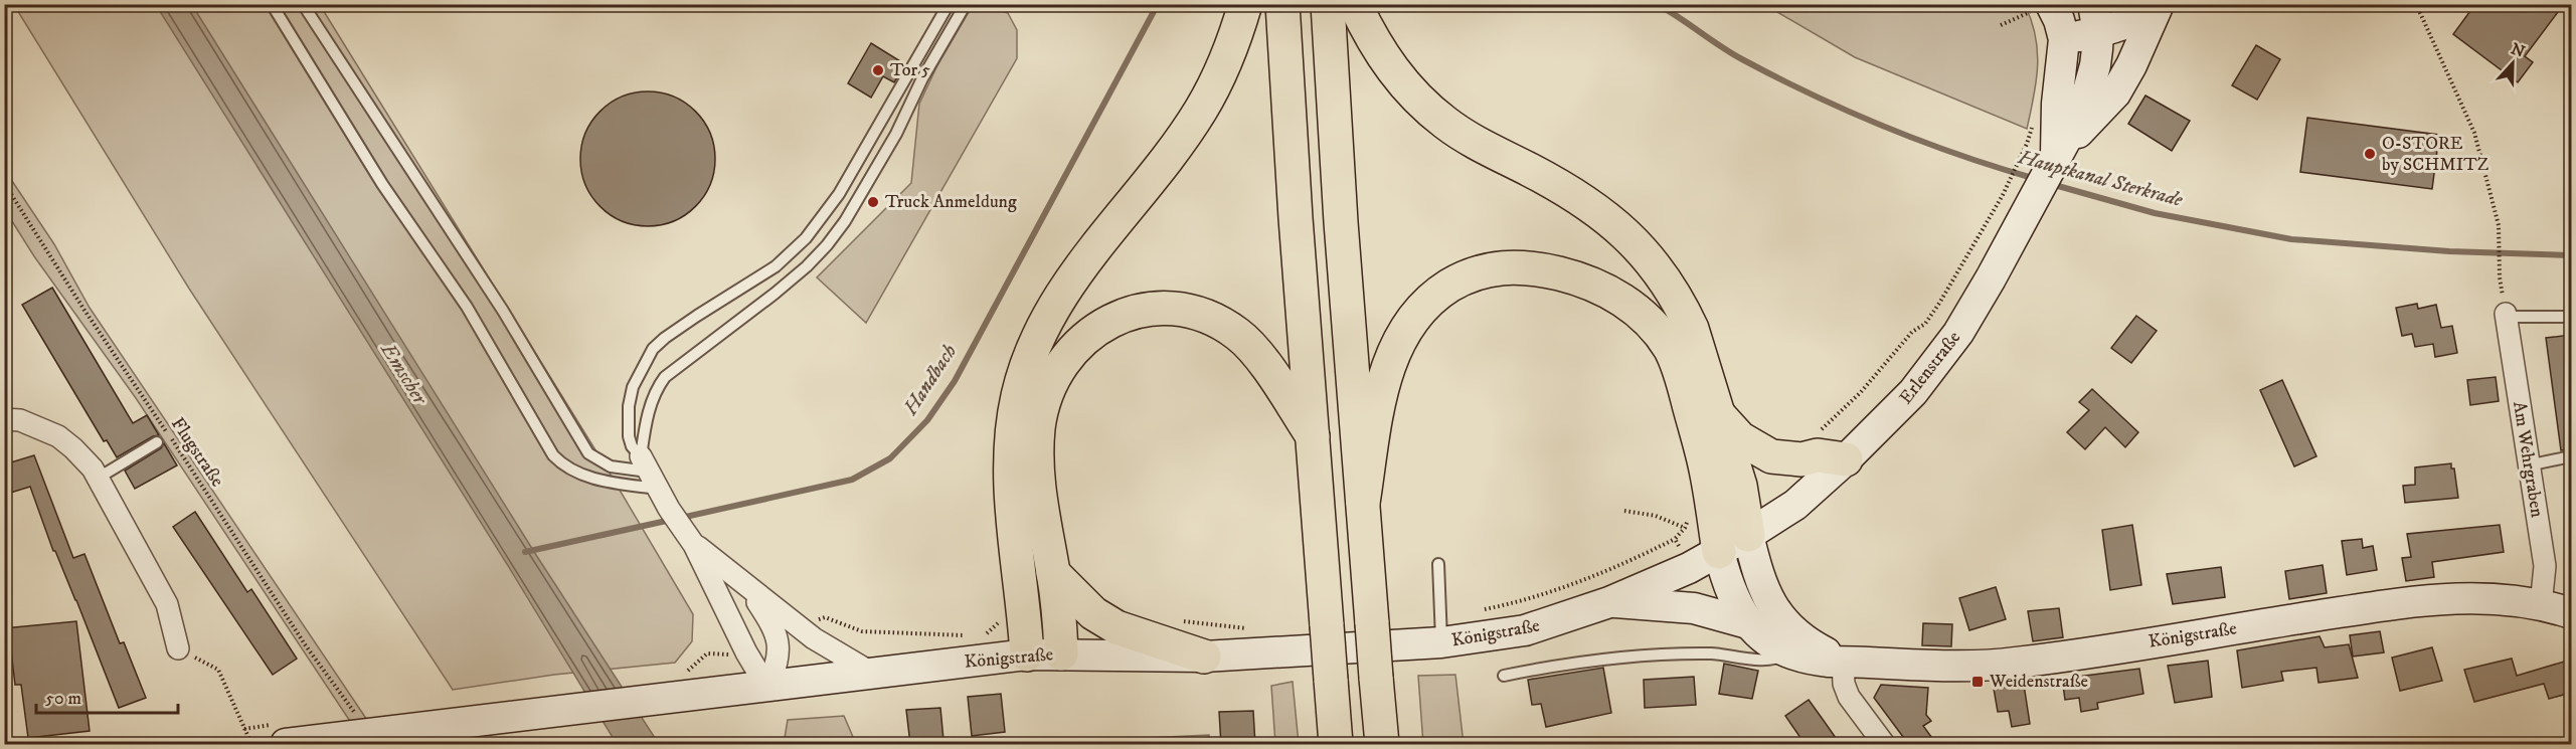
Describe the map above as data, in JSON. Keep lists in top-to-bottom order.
{
  "streets": {
    "main road": ["Erlenstraße", "Königstraße"],
    "street": ["Am Wehrgraben"],
    "path": ["Flugstraße"]
  },
  "crossings": [
    ["Erlenstraße", "Königstraße"],
    ["Flugstraße", "Königstraße"],
    ["Am Wehrgraben", "Königstraße"]
  ],
  "water": ["Hauptkanal Sterkrade", "Emscher", "Handbach"],
  "places": {
    "other": ["Tor 5", "O-STORE by SCHMITZ", "Truck Anmeldung"],
    "transit": ["Weidenstraße"]
  },
  "scale_bar": "50 m",
  "north": "top"
}
